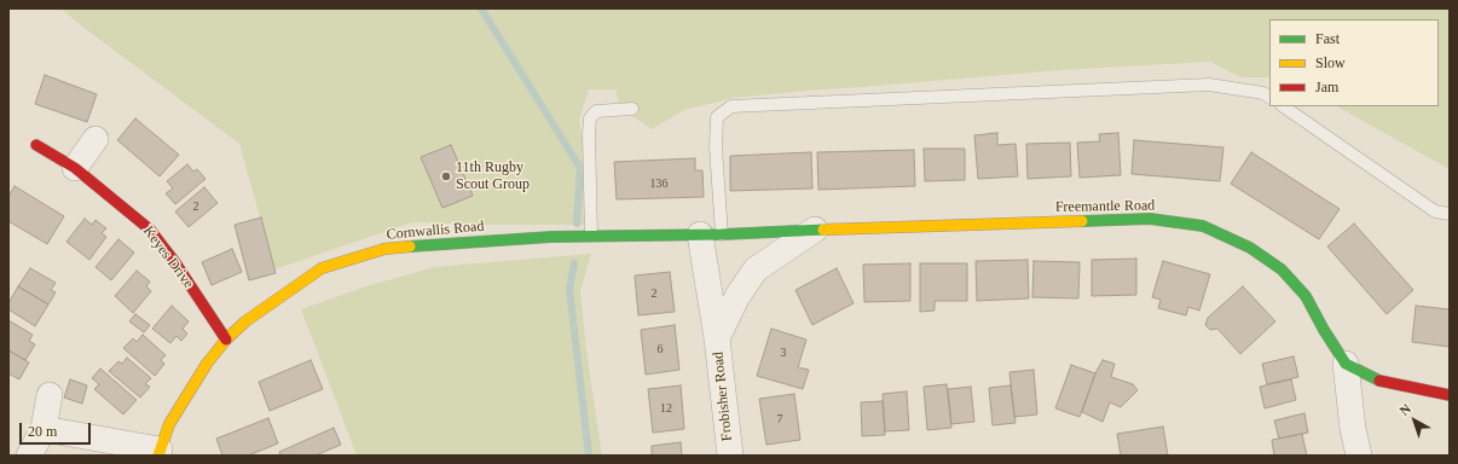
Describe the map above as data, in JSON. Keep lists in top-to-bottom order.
{
  "streets": {
    "street": [
      "Freemantle Road",
      "Cornwallis Road",
      "Keyes Drive",
      "Frobisher Road"
    ]
  },
  "crossings": [
    ["Freemantle Road", "Cornwallis Road"],
    ["Freemantle Road", "Frobisher Road"],
    ["Cornwallis Road", "Keyes Drive"],
    ["Cornwallis Road", "Frobisher Road"]
  ],
  "places": ["11th Rugby Scout Group"],
  "house_numbers": [
    "136",
    "2",
    "2",
    "6",
    "3",
    "12",
    "7"
  ],
  "legend": ["Fast", "Slow", "Jam"],
  "scale_bar": "20 m",
  "north": "top left"
}
